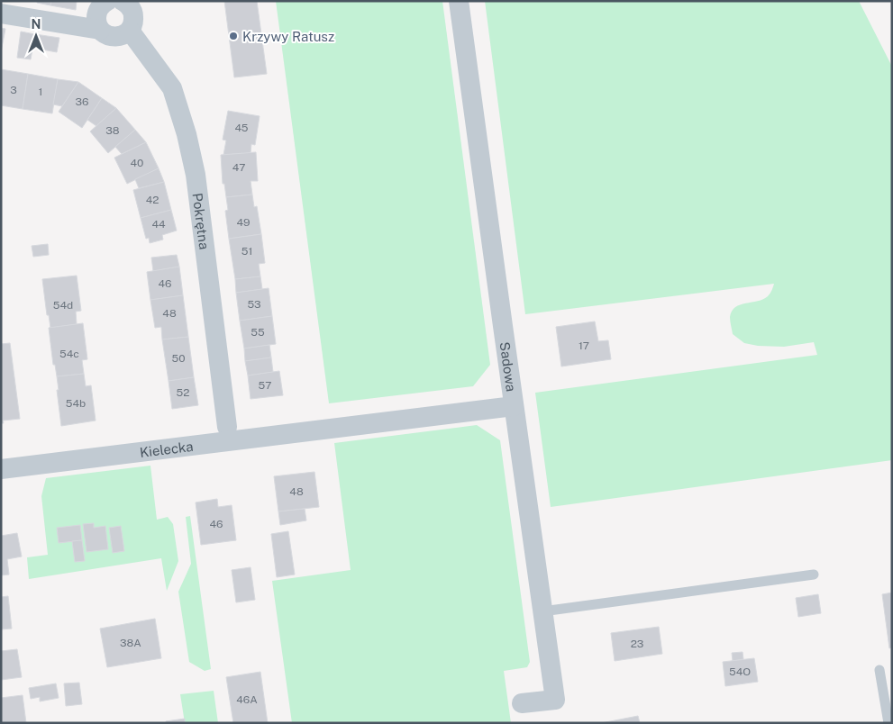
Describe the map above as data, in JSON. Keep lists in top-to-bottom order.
{
  "streets": {
    "street": ["Pokrętna", "Sadowa", "Kielecka"]
  },
  "crossings": [
    ["Sadowa", "Kielecka"]
  ],
  "places": ["Krzywy Ratusz"],
  "house_numbers": [
    "3",
    "1",
    "36",
    "45",
    "38",
    "40",
    "47",
    "42",
    "49",
    "44",
    "51",
    "46",
    "53",
    "54d",
    "48",
    "55",
    "17",
    "54c",
    "50",
    "57",
    "52",
    "54b",
    "48",
    "46",
    "38A",
    "23",
    "54O",
    "46A"
  ],
  "north": "top"
}
